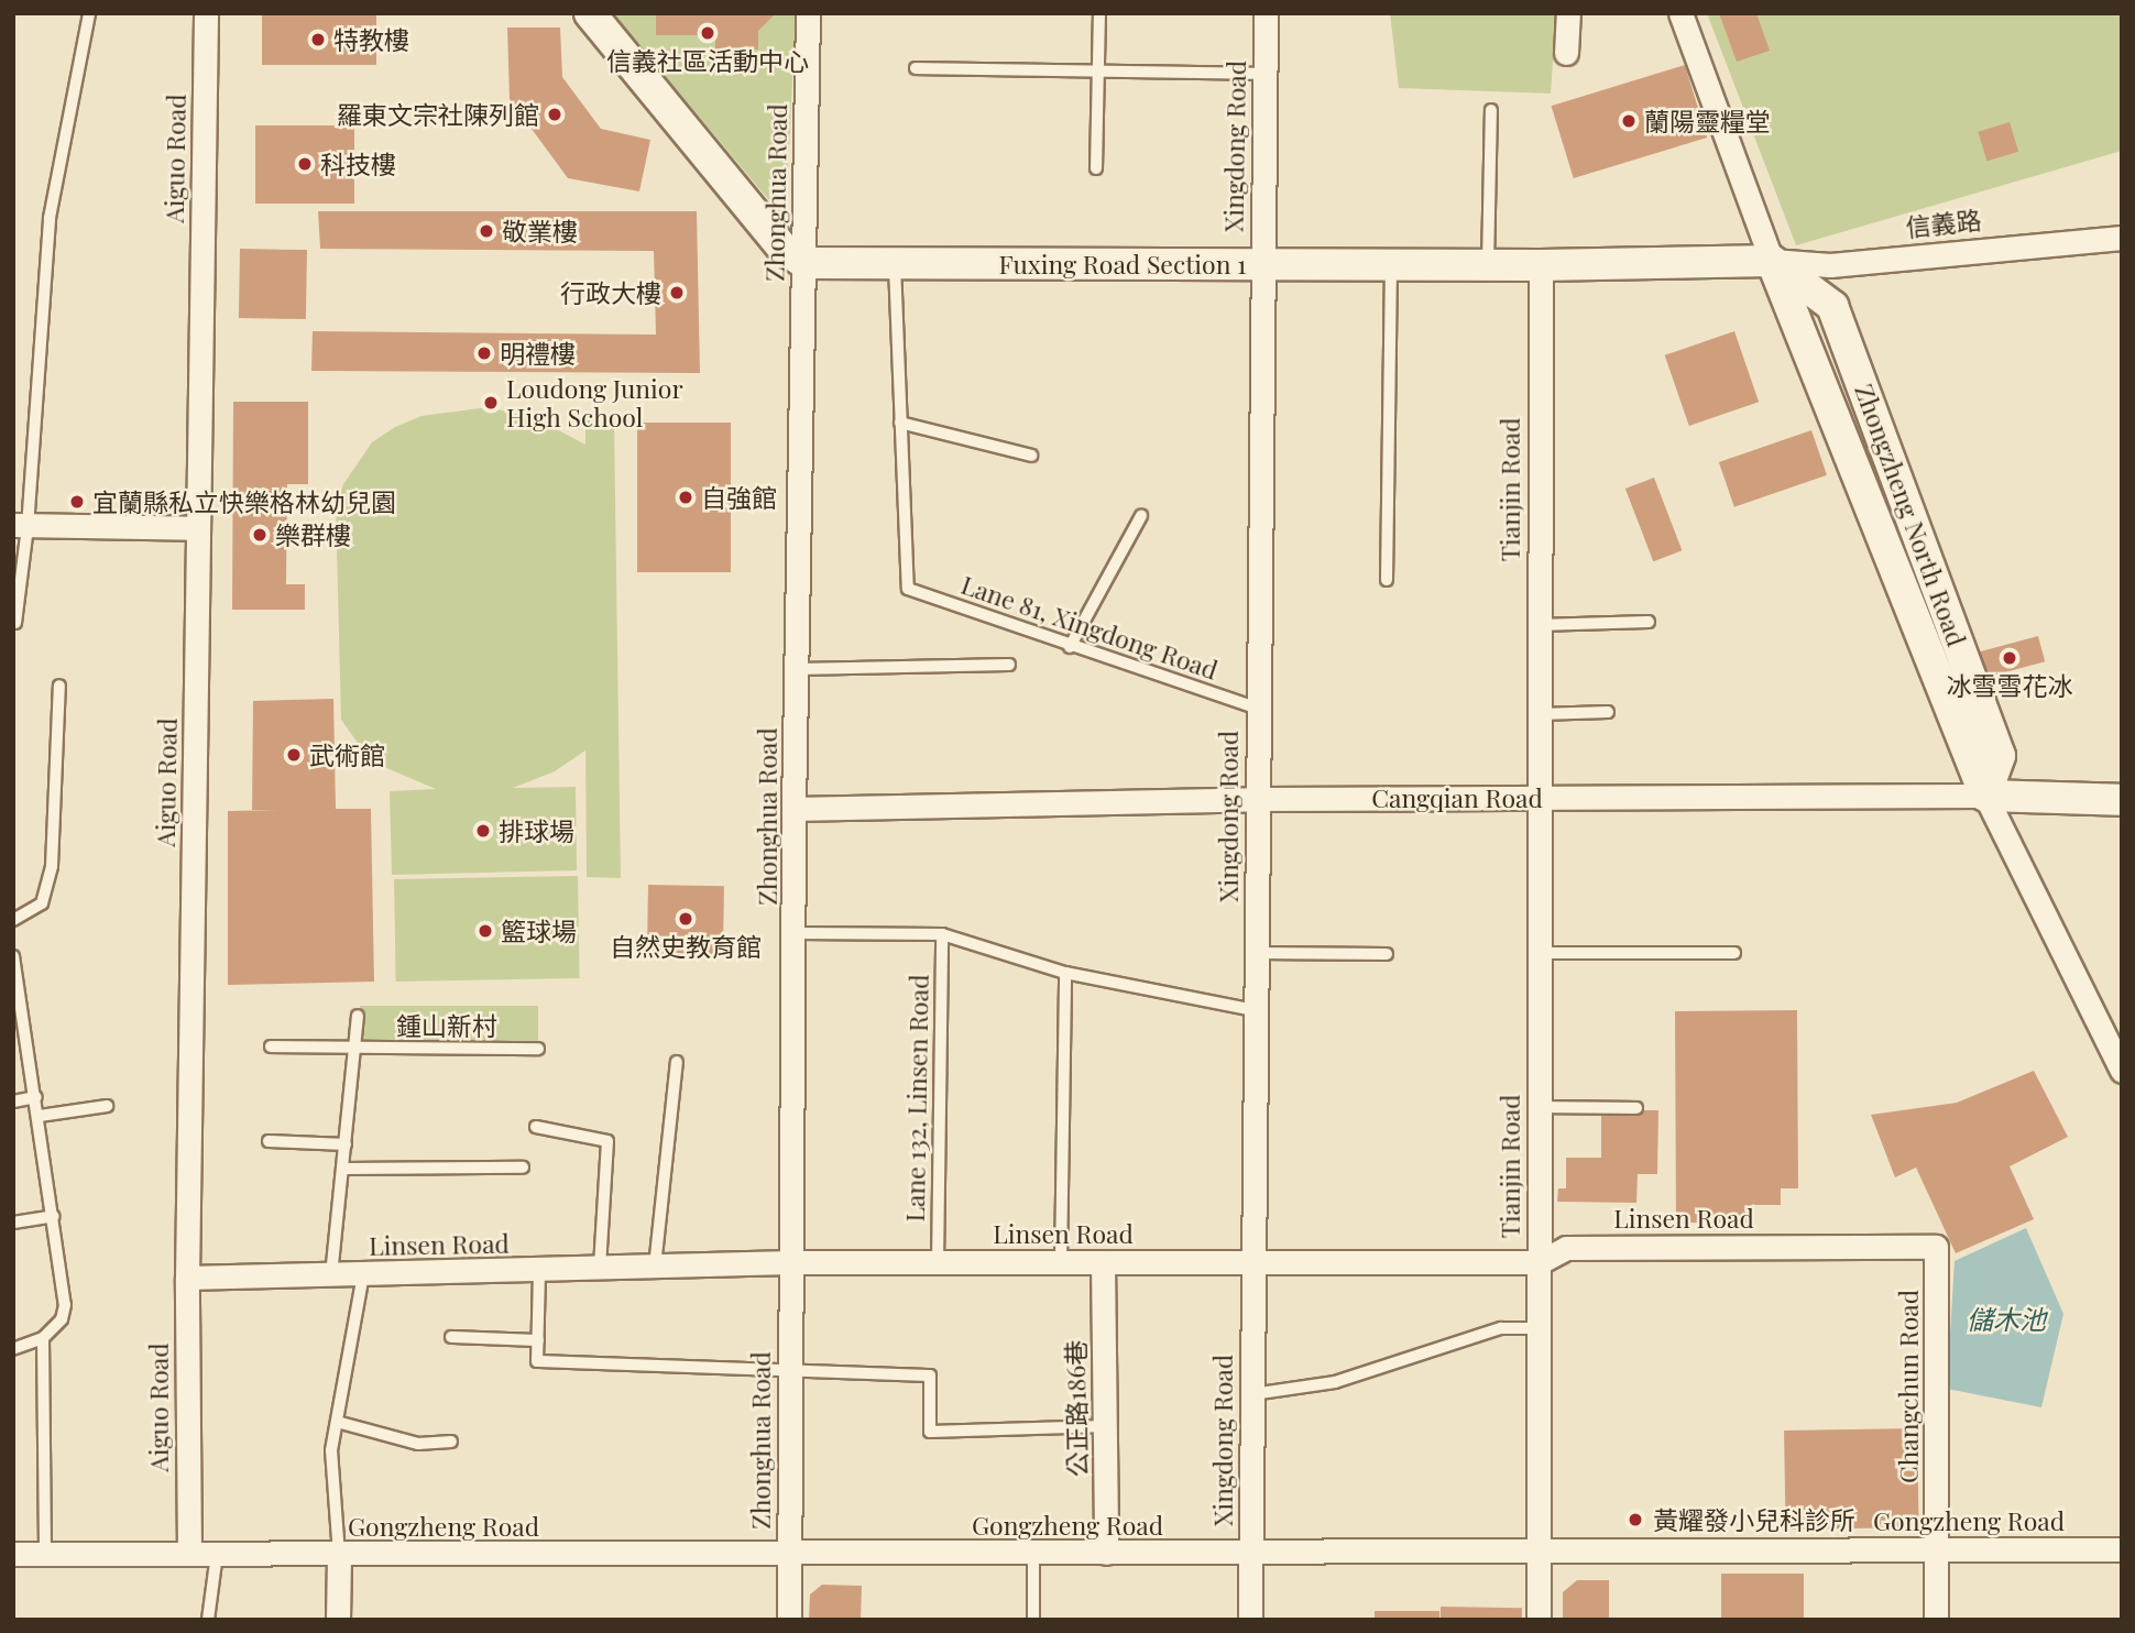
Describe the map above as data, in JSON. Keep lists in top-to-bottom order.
{
  "streets": {
    "main road": ["Fuxing Road Section 1", "Zhongzheng North Road", "Cangqian Road"],
    "street": [
      "Xingdong Road",
      "Aiguo Road",
      "Zhonghua Road",
      "信義路",
      "Tianjin Road",
      "Linsen Road",
      "Changchun Road",
      "公正路186巷",
      "Gongzheng Road"
    ],
    "lane": ["Lane 81, Xingdong Road", "鍾山新村", "Lane 132, Linsen Road"]
  },
  "crossings": [
    ["Xingdong Road", "Fuxing Road Section 1"],
    ["Xingdong Road", "Lane 81, Xingdong Road"],
    ["Xingdong Road", "Cangqian Road"],
    ["Xingdong Road", "Linsen Road"],
    ["Xingdong Road", "Gongzheng Road"],
    ["Aiguo Road", "Linsen Road"],
    ["Aiguo Road", "Gongzheng Road"],
    ["Zhonghua Road", "Fuxing Road Section 1"],
    ["Zhonghua Road", "Cangqian Road"],
    ["Zhonghua Road", "Linsen Road"],
    ["Zhonghua Road", "Gongzheng Road"],
    ["信義路", "Fuxing Road Section 1"],
    ["信義路", "Zhongzheng North Road"],
    ["Fuxing Road Section 1", "Tianjin Road"],
    ["Fuxing Road Section 1", "Zhongzheng North Road"],
    ["Tianjin Road", "Cangqian Road"],
    ["Tianjin Road", "Linsen Road"],
    ["Tianjin Road", "Gongzheng Road"],
    ["Zhongzheng North Road", "Cangqian Road"],
    ["Lane 132, Linsen Road", "Linsen Road"],
    ["Linsen Road", "Changchun Road"],
    ["Linsen Road", "公正路186巷"],
    ["Changchun Road", "Gongzheng Road"],
    ["公正路186巷", "Gongzheng Road"]
  ],
  "water": ["儲木池"],
  "places": [
    "信義社區活動中心",
    "特教樓",
    "羅東文宗社陳列館",
    "蘭陽靈糧堂",
    "科技樓",
    "敬業樓",
    "行政大樓",
    "明禮樓",
    "Loudong Junior High School",
    "自強館",
    "宜蘭縣私立快樂格林幼兒園",
    "樂群樓",
    "冰雪雪花冰",
    "武術館",
    "排球場",
    "自然史教育館",
    "籃球場",
    "黃耀發小兒科診所"
  ]
}
